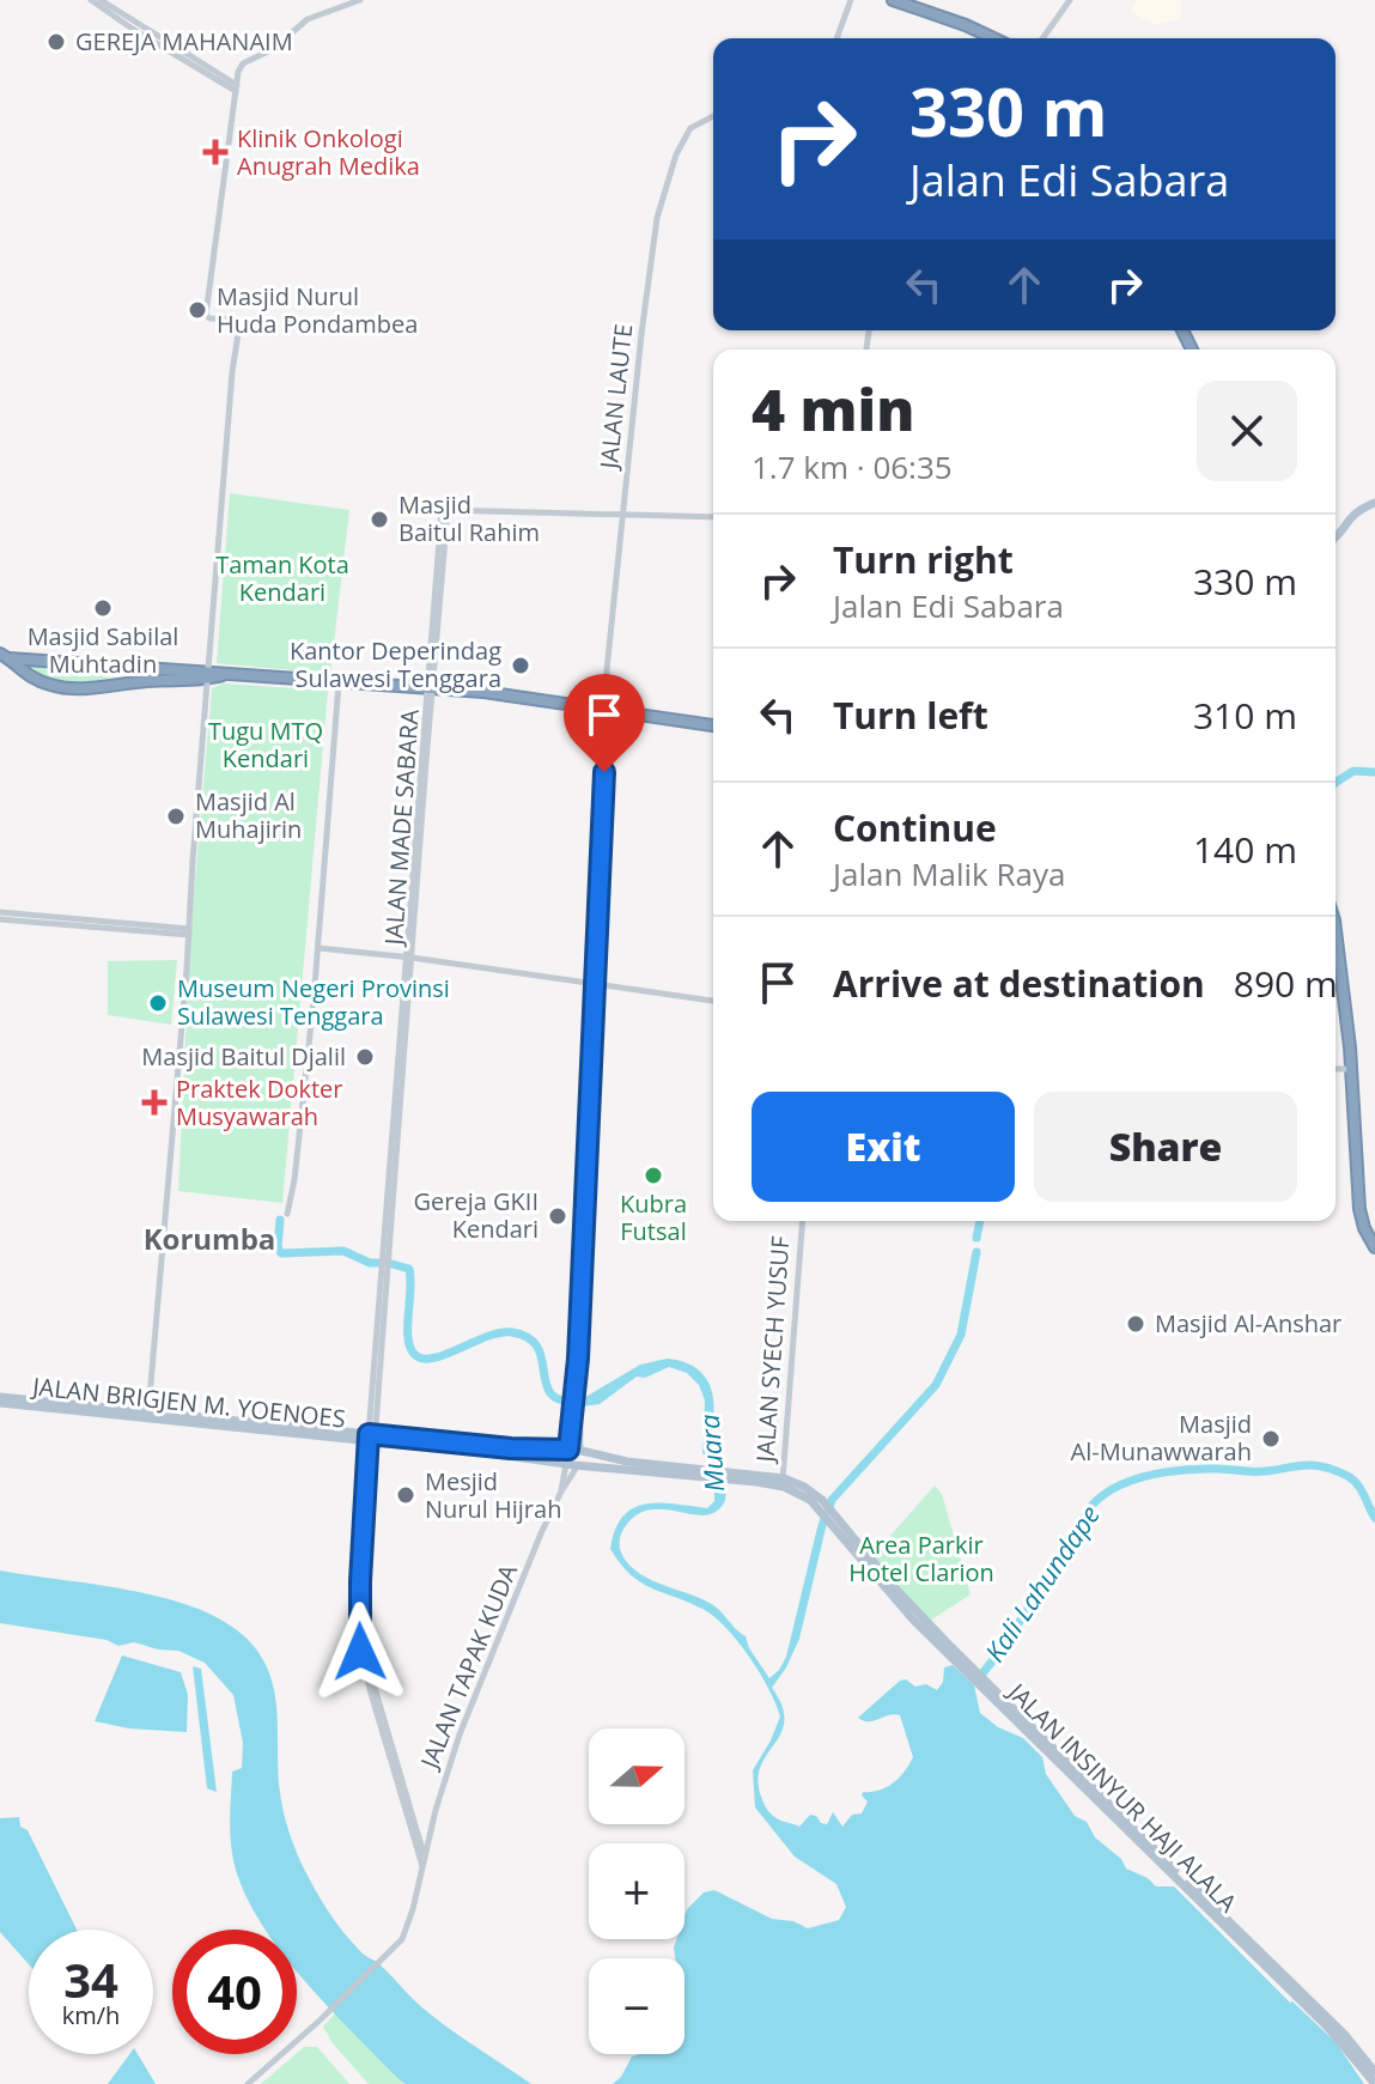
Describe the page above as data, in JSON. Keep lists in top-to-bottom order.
{
  "streets": {
    "main road": ["JALAN BRIGJEN M. YOENOES", "JALAN INSINYUR HAJI ALALA"],
    "street": [
      "JALAN LAUTE",
      "JALAN MADE SABARA",
      "JALAN SYECH YUSUF",
      "JALAN TAPAK KUDA"
    ]
  },
  "crossings": [
    ["JALAN LAUTE", "JALAN MADE SABARA"],
    ["JALAN MADE SABARA", "JALAN BRIGJEN M. YOENOES"],
    ["JALAN MADE SABARA", "JALAN TAPAK KUDA"],
    ["JALAN MADE SABARA", "JALAN INSINYUR HAJI ALALA"],
    ["JALAN SYECH YUSUF", "JALAN INSINYUR HAJI ALALA"],
    ["JALAN BRIGJEN M. YOENOES", "JALAN INSINYUR HAJI ALALA"],
    ["JALAN TAPAK KUDA", "JALAN INSINYUR HAJI ALALA"]
  ],
  "districts": ["Korumba"],
  "water": ["Muara", "Kali Lahundape"],
  "parks": ["Taman Kota Kendari", "Tugu MTQ Kendari", "Area Parkir Hotel Clarion"],
  "places": {
    "other": [
      "GEREJA MAHANAIM",
      "Masjid Nurul Huda Pondambea",
      "Masjid Baitul Rahim",
      "Masjid Sabilal Muhtadin",
      "Kantor Deperindag Sulawesi Tenggara",
      "Masjid Al Muhajirin",
      "Museum Negeri Provinsi Sulawesi Tenggara",
      "Masjid Baitul Djalil",
      "Kubra Futsal",
      "Gereja GKII Kendari",
      "Masjid Al-Anshar",
      "Masjid Al-Munawwarah",
      "Mesjid Nurul Hijrah"
    ],
    "health": ["Klinik Onkologi Anugrah Medika", "Praktek Dokter Musyawarah"]
  },
  "north": "right",
  "page": {
    "turn": ["330 m", "Jalan Edi Sabara"],
    "heading": ["4 min", "1.7 km · 06:35"],
    "list": [
      {
        "name": "Turn right",
        "note": "Jalan Edi Sabara",
        "value": "330 m"
      },
      {
        "name": "Turn left",
        "value": "310 m"
      },
      {
        "name": "Continue",
        "note": "Jalan Malik Raya",
        "value": "140 m"
      },
      {
        "name": "Arrive at destination",
        "value": "890 m"
      }
    ],
    "buttons": ["Exit", "Share"],
    "map_buttons": ["+", "−"],
    "speed": "34 km/h",
    "limit": "40"
  }
}
